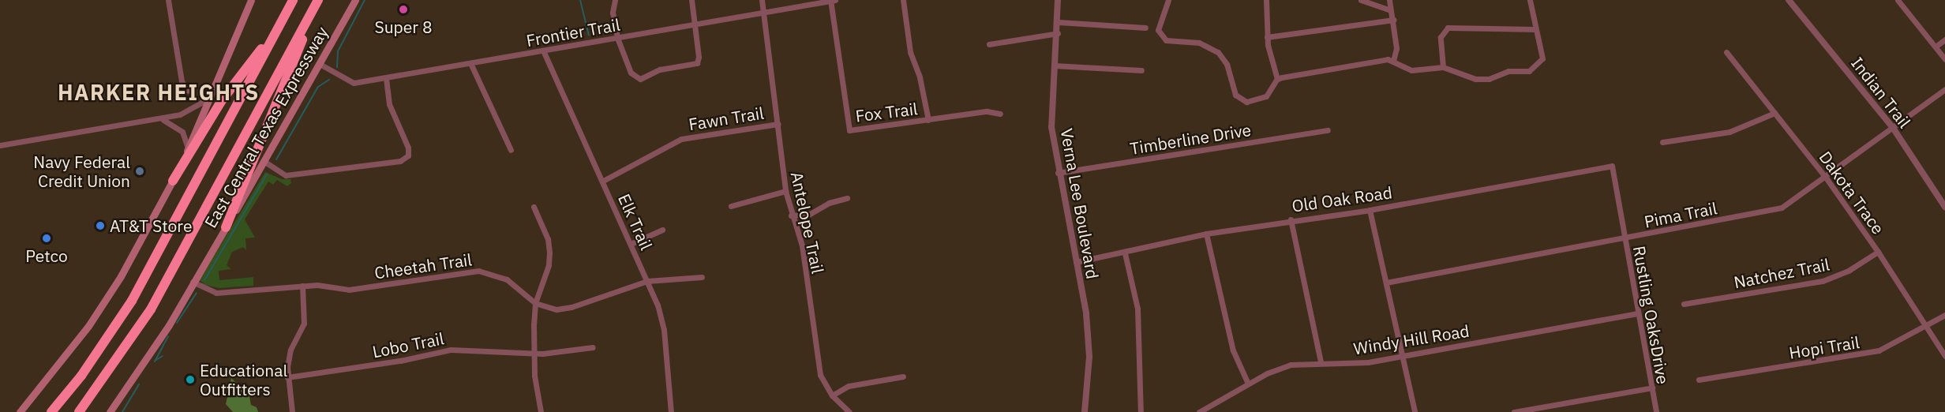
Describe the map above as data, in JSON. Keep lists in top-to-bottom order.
{
  "streets": {
    "main road": ["East Central Texas Expressway"],
    "street": [
      "Frontier Trail",
      "Indian Trail",
      "Fox Trail",
      "Fawn Trail",
      "Timberline Drive",
      "Dakota Trace",
      "Old Oak Road",
      "Verna Lee Boulevard",
      "Pima Trail",
      "Elk Trail",
      "Antelope Trail",
      "Cheetah Trail",
      "Natchez Trail",
      "Rustling OaksDrive",
      "Windy Hill Road",
      "Lobo Trail",
      "Hopi Trail"
    ]
  },
  "crossings": [
    ["Frontier Trail", "Fox Trail"],
    ["Frontier Trail", "East Central Texas Expressway"],
    ["Frontier Trail", "Elk Trail"],
    ["Frontier Trail", "Antelope Trail"],
    ["Indian Trail", "Pima Trail"],
    ["Fawn Trail", "Elk Trail"],
    ["Fawn Trail", "Antelope Trail"],
    ["East Central Texas Expressway", "Cheetah Trail"],
    ["Timberline Drive", "Verna Lee Boulevard"],
    ["Dakota Trace", "Pima Trail"],
    ["Dakota Trace", "Natchez Trail"],
    ["Dakota Trace", "Hopi Trail"],
    ["Old Oak Road", "Verna Lee Boulevard"],
    ["Old Oak Road", "Rustling OaksDrive"],
    ["Pima Trail", "Rustling OaksDrive"],
    ["Elk Trail", "Cheetah Trail"],
    ["Rustling OaksDrive", "Windy Hill Road"]
  ],
  "districts": ["HARKER HEIGHTS"],
  "places": [
    "Super 8",
    "Navy Federal Credit Union",
    "AT&T Store",
    "Petco",
    "Educational Outfitters"
  ]
}
